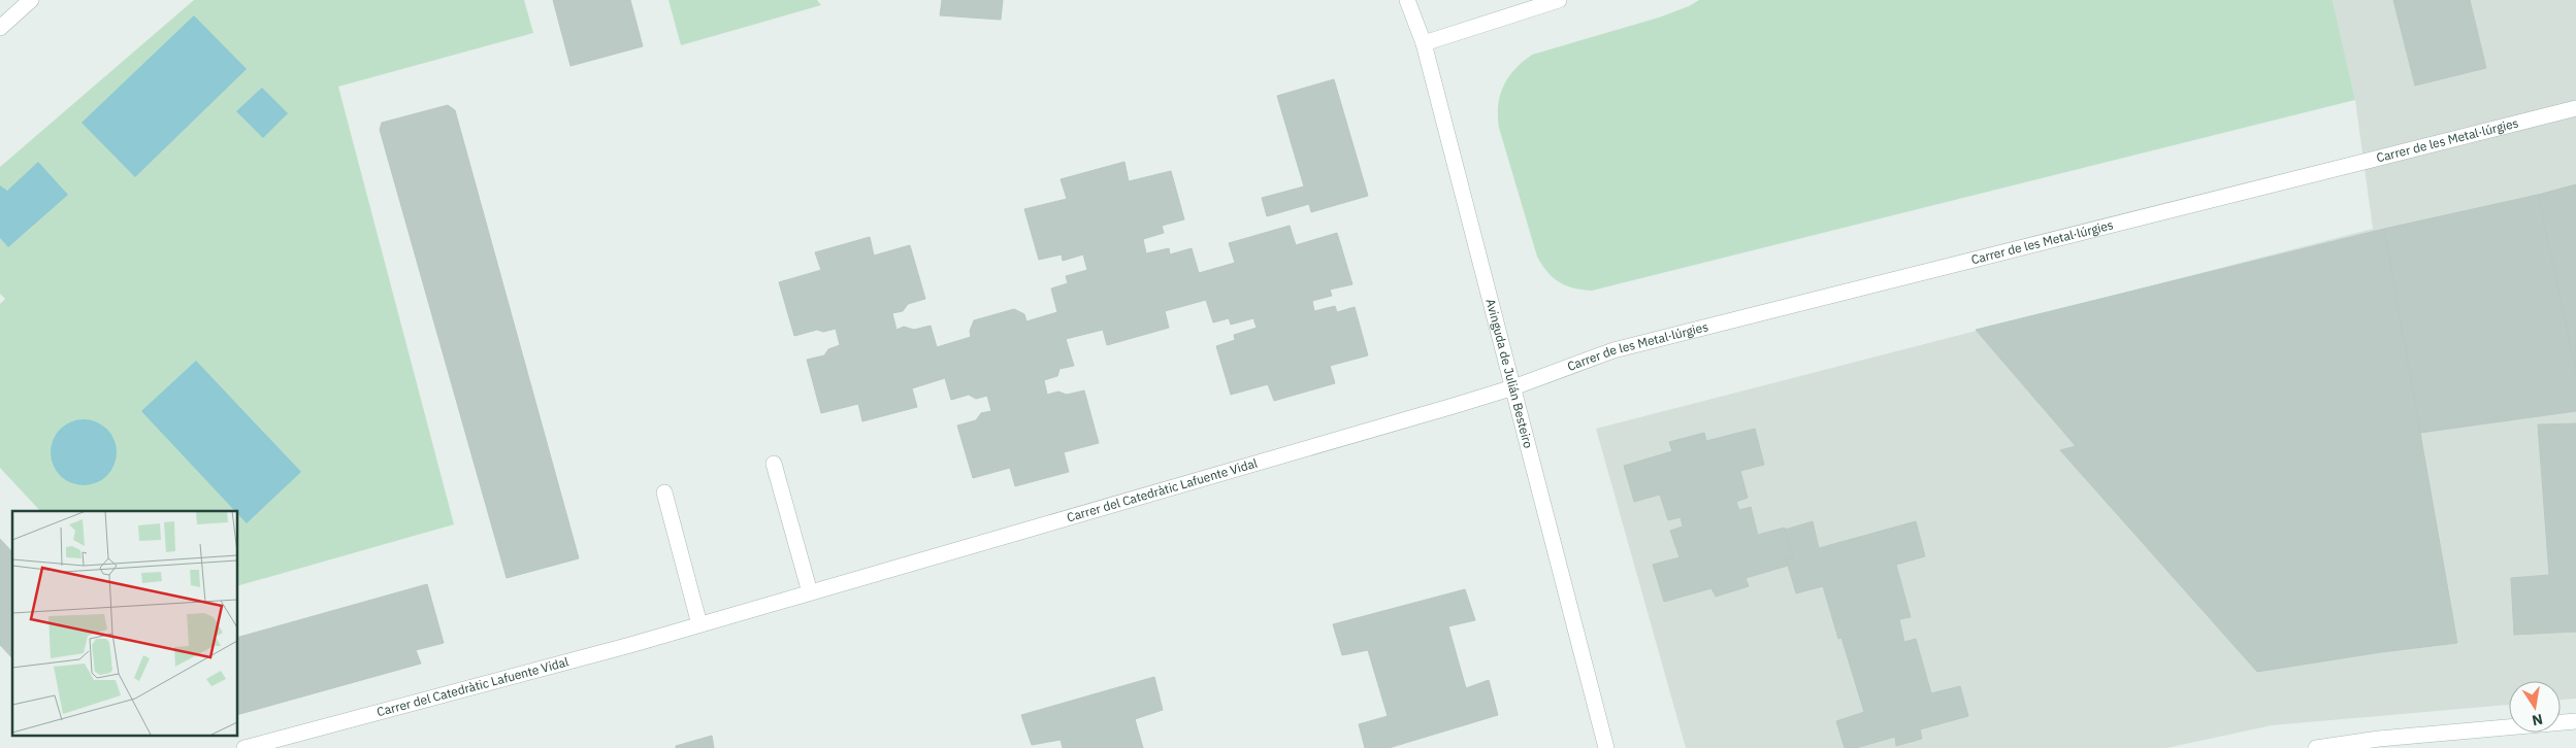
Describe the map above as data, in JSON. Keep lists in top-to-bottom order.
{
  "streets": {
    "street": ["Carrer de les Metal·lúrgies", "Avinguda de Julián Besteiro", "Carrer del Catedràtic Lafuente Vidal"]
  },
  "crossings": [
    ["Carrer de les Metal·lúrgies", "Avinguda de Julián Besteiro"],
    ["Carrer de les Metal·lúrgies", "Carrer del Catedràtic Lafuente Vidal"],
    ["Avinguda de Julián Besteiro", "Carrer del Catedràtic Lafuente Vidal"]
  ],
  "north": "bottom"
}
